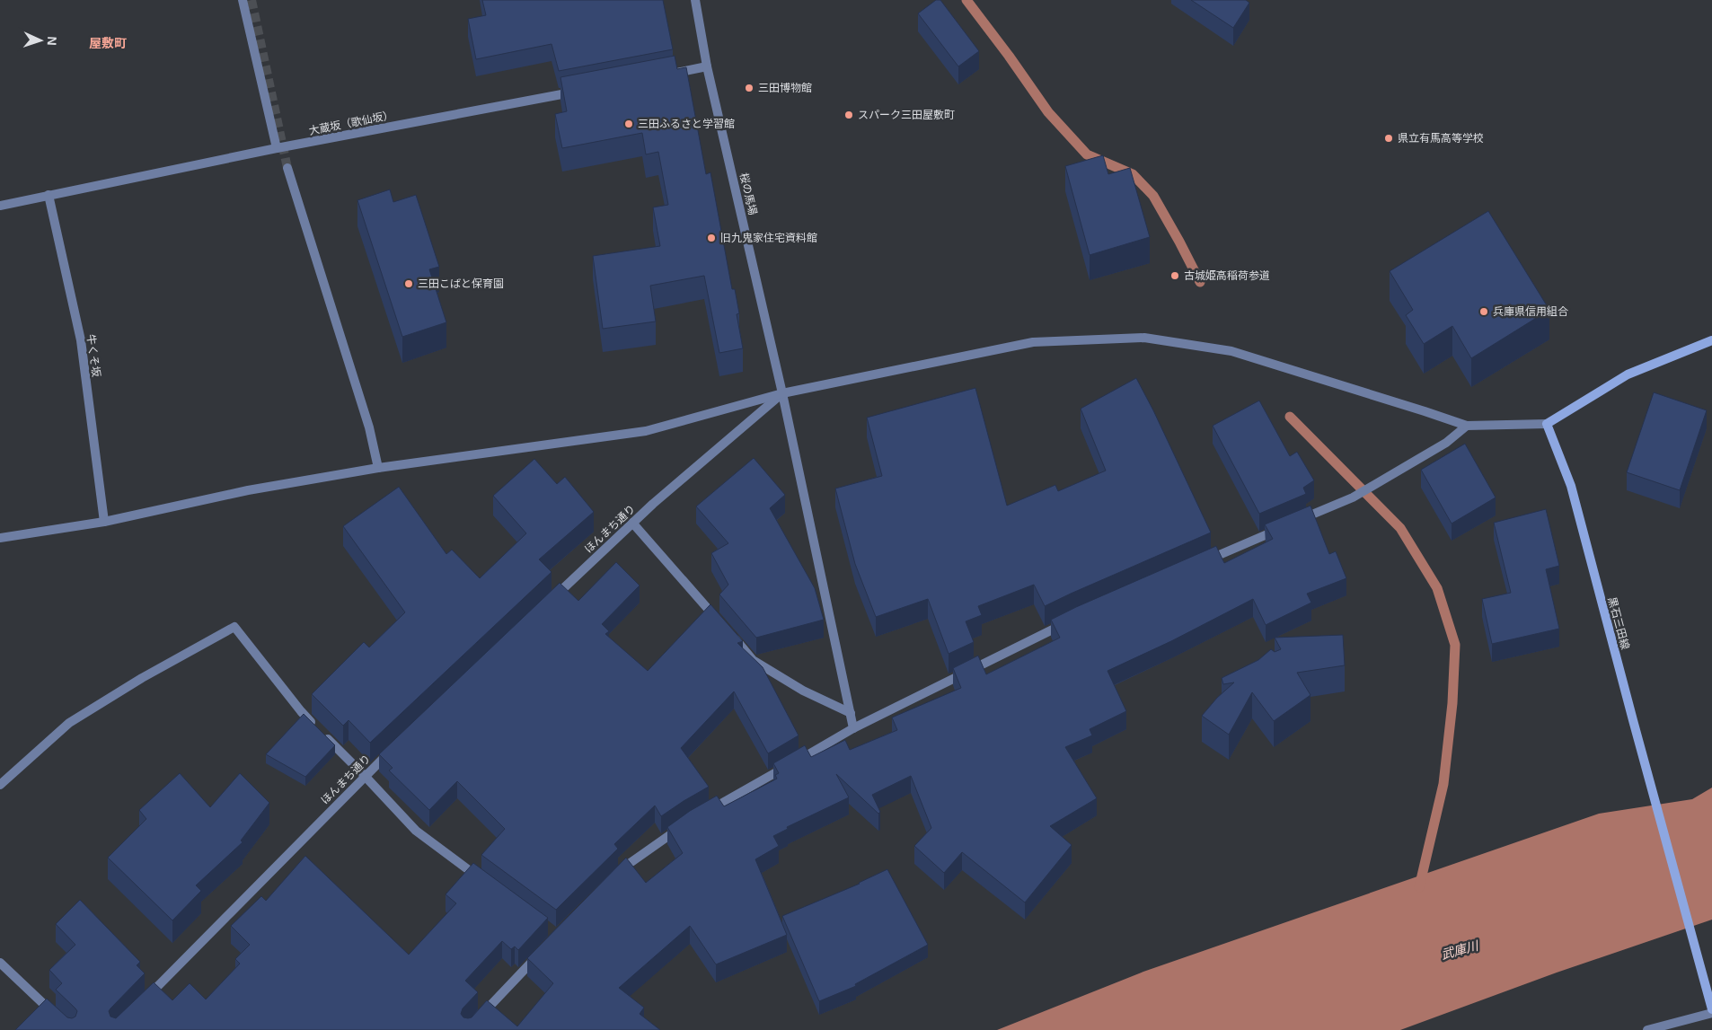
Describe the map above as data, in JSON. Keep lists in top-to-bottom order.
{
  "streets": {
    "main road": ["黒石三田線"],
    "street": [
      "大蔵坂（歌仙坂）",
      "桜の馬場",
      "牛くそ坂",
      "ほんまち通り"
    ]
  },
  "crossings": [
    ["大蔵坂（歌仙坂）", "牛くそ坂"],
    ["桜の馬場", "ほんまち通り"]
  ],
  "districts": ["屋敷町"],
  "water": ["武庫川"],
  "places": [
    "三田博物館",
    "スパーク三田屋敷町",
    "三田ふるさと学習館",
    "県立有馬高等学校",
    "旧九鬼家住宅資料館",
    "古城姫高稲荷参道",
    "三田こばと保育園",
    "兵庫県信用組合"
  ],
  "north": "right"
}
